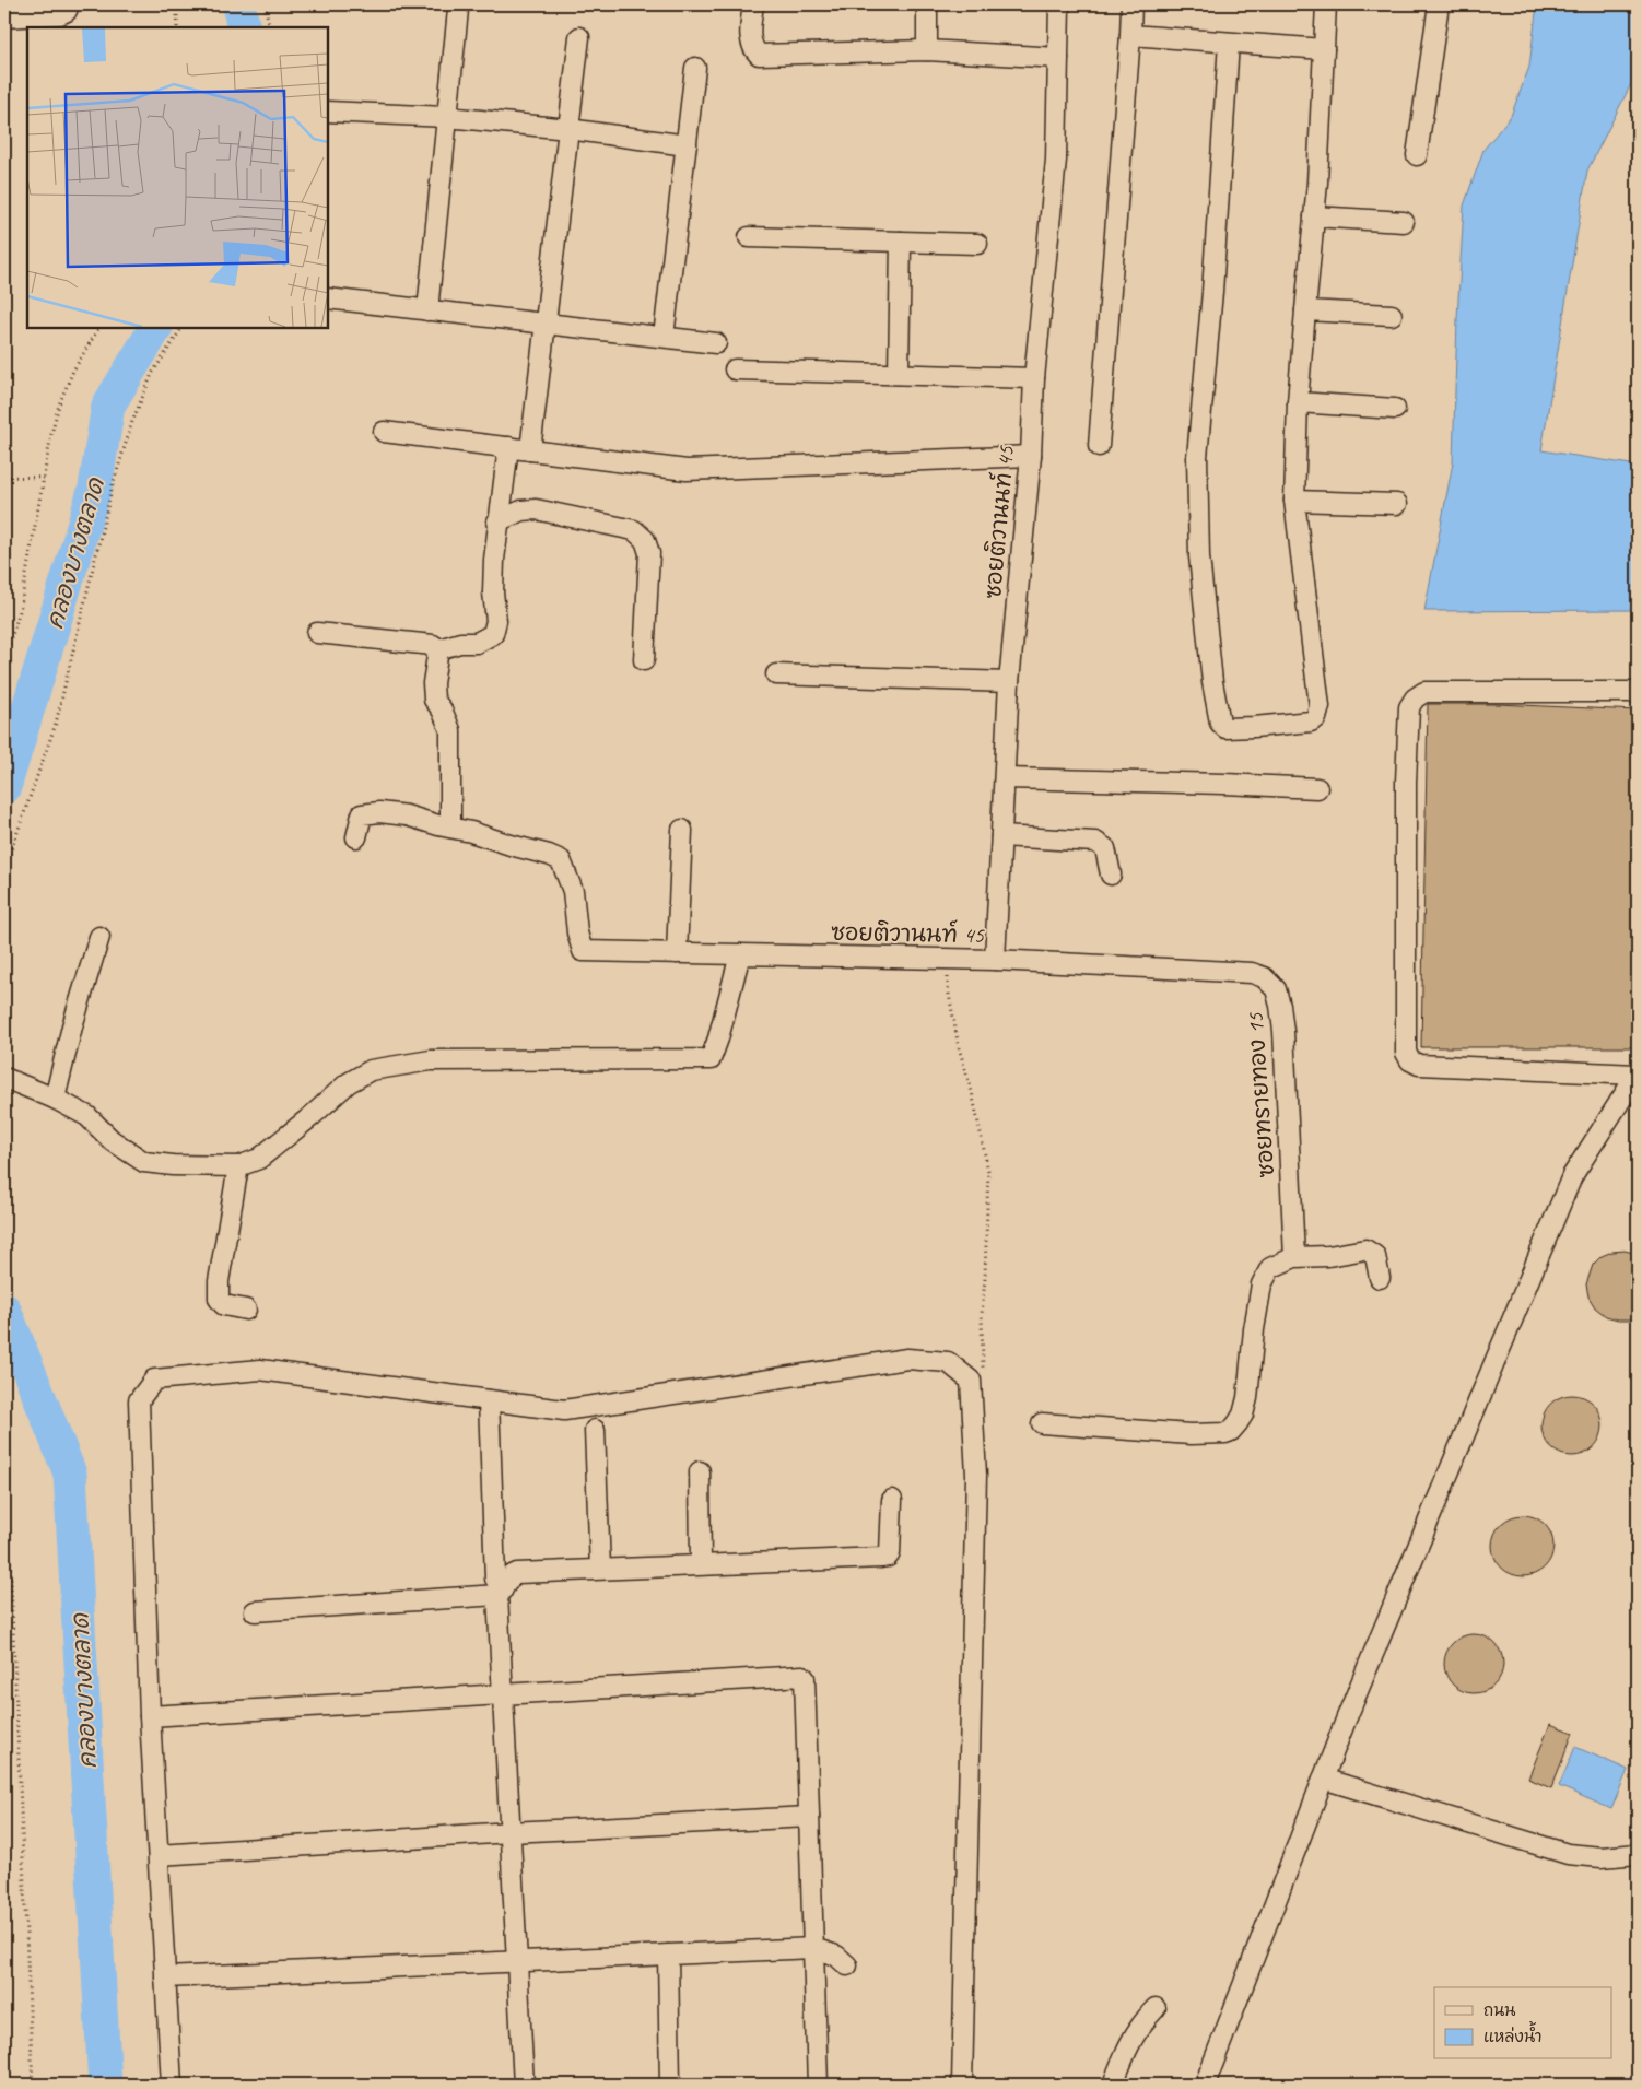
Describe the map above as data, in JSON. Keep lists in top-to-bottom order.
{
  "streets": {
    "street": ["ซอยติวานนท์ 45", "ซอยทรายทอง 15"]
  },
  "crossings": [
    ["ซอยติวานนท์ 45", "ซอยทรายทอง 15"]
  ],
  "water": ["คลองบางตลาด"],
  "legend": ["ถนน", "แหล่งน้ำ"]
}
